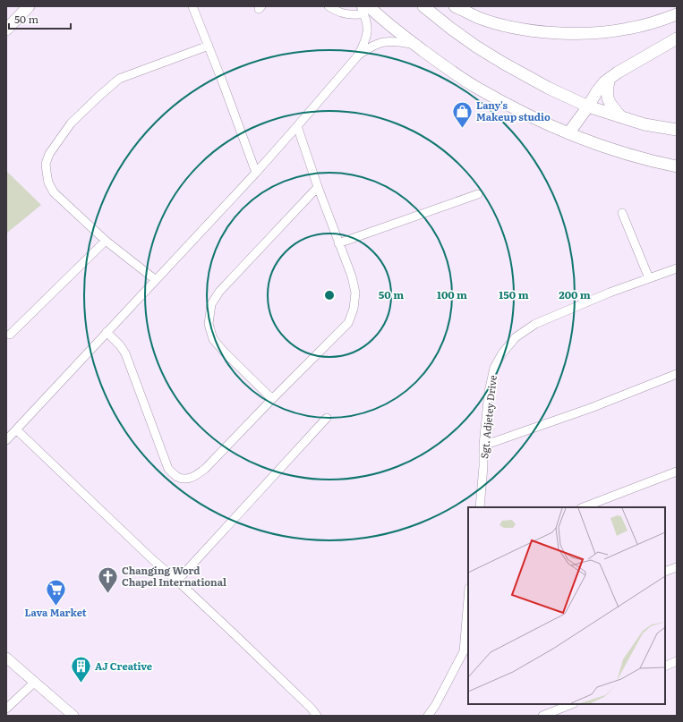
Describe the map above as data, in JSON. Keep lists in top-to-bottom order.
{
  "streets": {
    "street": ["Sgt. Adjetey Drive"]
  },
  "places": {
    "shop": ["Lany's Makeup studio"],
    "church": ["Changing Word Chapel International"],
    "supermarket": ["Lava Market"],
    "building": ["AJ Creative"]
  },
  "scale_bar": "50 m",
  "rings": [
    "50 m",
    "100 m",
    "150 m",
    "200 m"
  ]
}
